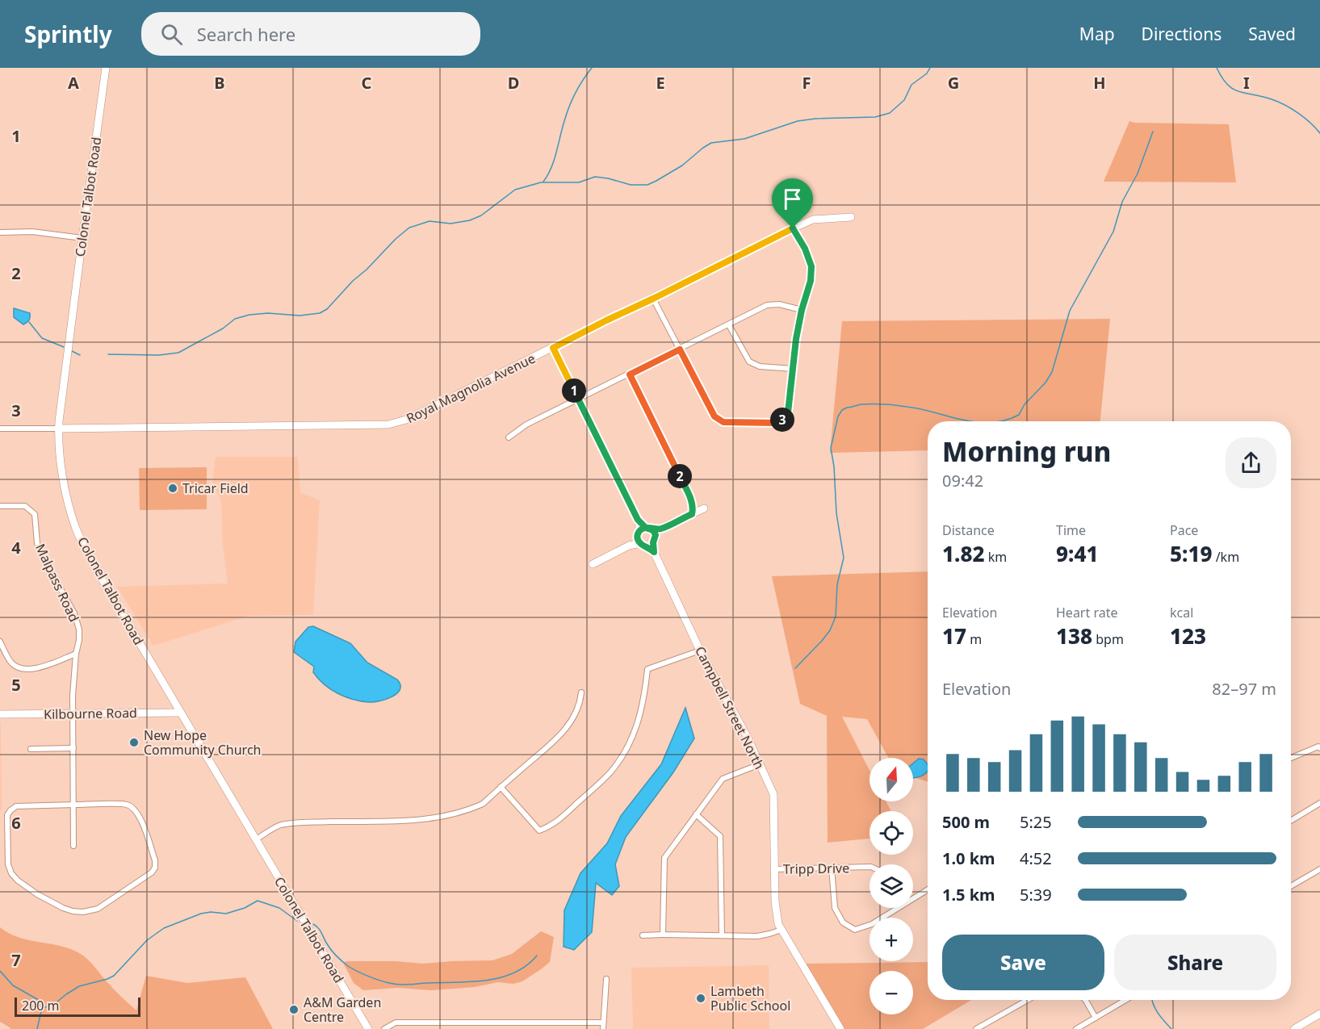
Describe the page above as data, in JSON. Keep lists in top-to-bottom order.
{
  "streets": {
    "street": [
      "Colonel Talbot Road",
      "Royal Magnolia Avenue",
      "Malpass Road",
      "Campbell Street North",
      "Kilbourne Road",
      "Tripp Drive"
    ]
  },
  "crossings": [
    ["Colonel Talbot Road", "Royal Magnolia Avenue"],
    ["Colonel Talbot Road", "Kilbourne Road"],
    ["Royal Magnolia Avenue", "Campbell Street North"],
    ["Malpass Road", "Kilbourne Road"],
    ["Campbell Street North", "Tripp Drive"]
  ],
  "places": [
    "Tricar Field",
    "New Hope Community Church",
    "Lambeth Public School",
    "A&M Garden Centre"
  ],
  "scale_bar": "200 m",
  "north": "top",
  "page": {
    "header": "Sprintly",
    "search": "Search here",
    "nav": ["Map", "Directions", "Saved"],
    "pins": ["1", "3", "2"],
    "heading": ["Morning run", "09:42"],
    "stats": [
      ["Distance", "1.82 km"],
      ["Time", "9:41"],
      ["Pace", "5:19 /km"],
      ["Elevation", "17 m"],
      ["Heart rate", "138 bpm"],
      ["kcal", "123"]
    ],
    "chart": ["Elevation", "82–97 m"],
    "map_buttons": ["+", "−"],
    "list": [
      {
        "name": "500 m",
        "note": "5:25"
      },
      {
        "name": "1.0 km",
        "note": "4:52"
      },
      {
        "name": "1.5 km",
        "note": "5:39"
      }
    ],
    "buttons": ["Save", "Share"],
    "scale": "200 m"
  },
  "grid": {
    "columns": [
      "A",
      "B",
      "C",
      "D",
      "E",
      "F",
      "G",
      "H",
      "I"
    ],
    "rows": [
      "1",
      "2",
      "3",
      "4",
      "5",
      "6",
      "7"
    ]
  }
}
